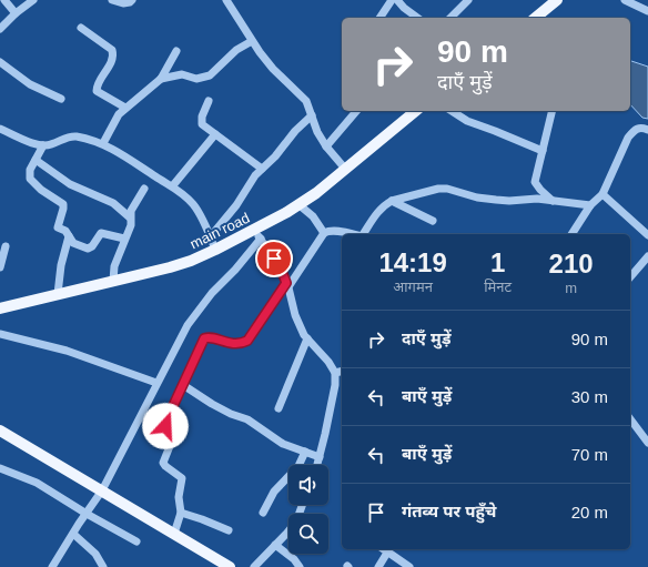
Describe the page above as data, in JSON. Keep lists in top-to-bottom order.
{
  "streets": {
    "main road": ["main road"]
  },
  "page": {
    "turn": ["90 m", "दाएँ मुड़ें"],
    "eta": [
      "14:19",
      "आगमन",
      "1",
      "मिनट",
      "210",
      "m"
    ],
    "list": [
      {
        "name": "दाएँ मुड़ें",
        "value": "90 m"
      },
      {
        "name": "बाएँ मुड़ें",
        "value": "30 m"
      },
      {
        "name": "बाएँ मुड़ें",
        "value": "70 m"
      },
      {
        "name": "गंतव्य पर पहुँचे",
        "value": "20 m"
      }
    ]
  }
}
